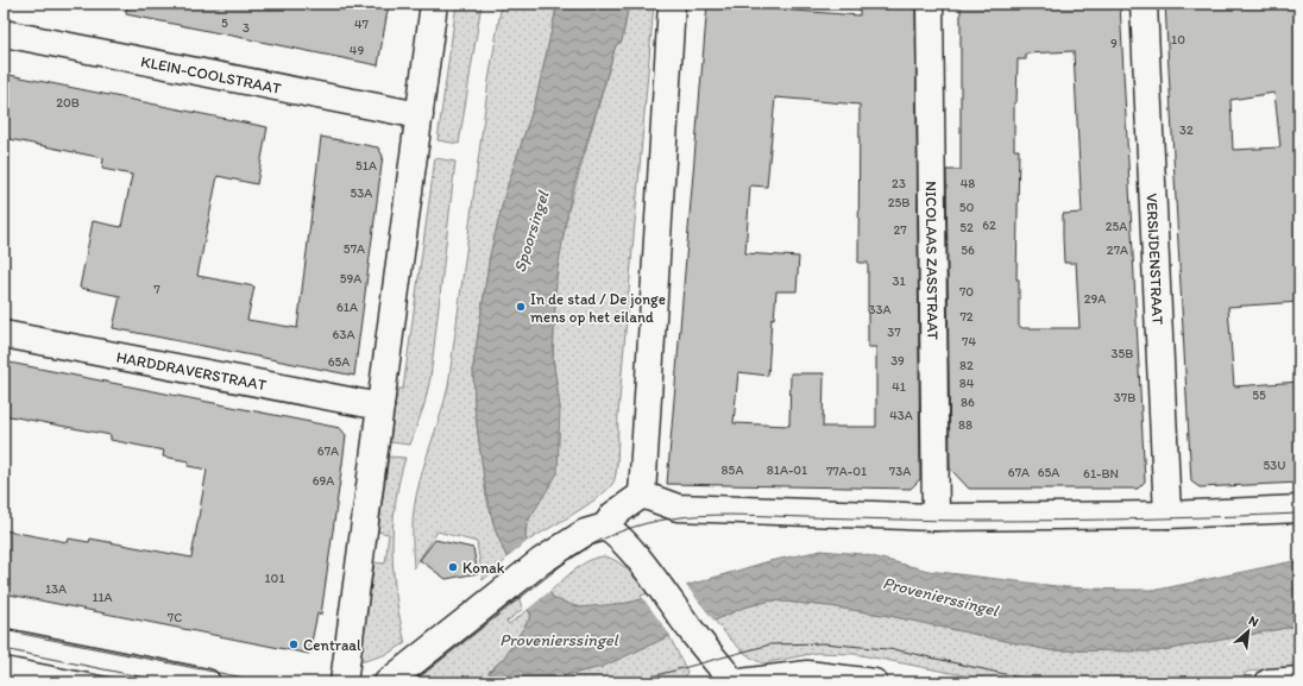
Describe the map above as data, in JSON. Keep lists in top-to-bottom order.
{
  "streets": {
    "street": [
      "KLEIN-COOLSTRAAT",
      "VERSIJDENSTRAAT",
      "NICOLAAS ZASSTRAAT",
      "HARDDRAVERSTRAAT"
    ]
  },
  "water": ["Spoorsingel", "Provenierssingel"],
  "places": ["In de stad / De jonge mens op het eiland", "Konak", "Centraal"],
  "house_numbers": [
    "5",
    "47",
    "3",
    "10",
    "9",
    "49",
    "20B",
    "32",
    "51A",
    "23",
    "48",
    "53A",
    "25B",
    "50",
    "62",
    "25A",
    "52",
    "27",
    "57A",
    "56",
    "27A",
    "59A",
    "31",
    "7",
    "70",
    "29A",
    "61A",
    "33A",
    "72",
    "37",
    "63A",
    "74",
    "35B",
    "39",
    "65A",
    "82",
    "84",
    "41",
    "55",
    "37B",
    "86",
    "43A",
    "88",
    "67A",
    "53U",
    "85A",
    "81A-01",
    "77A-01",
    "73A",
    "67A",
    "65A",
    "61-BN",
    "69A",
    "101",
    "13A",
    "11A",
    "7C"
  ],
  "north": "top right"
}
